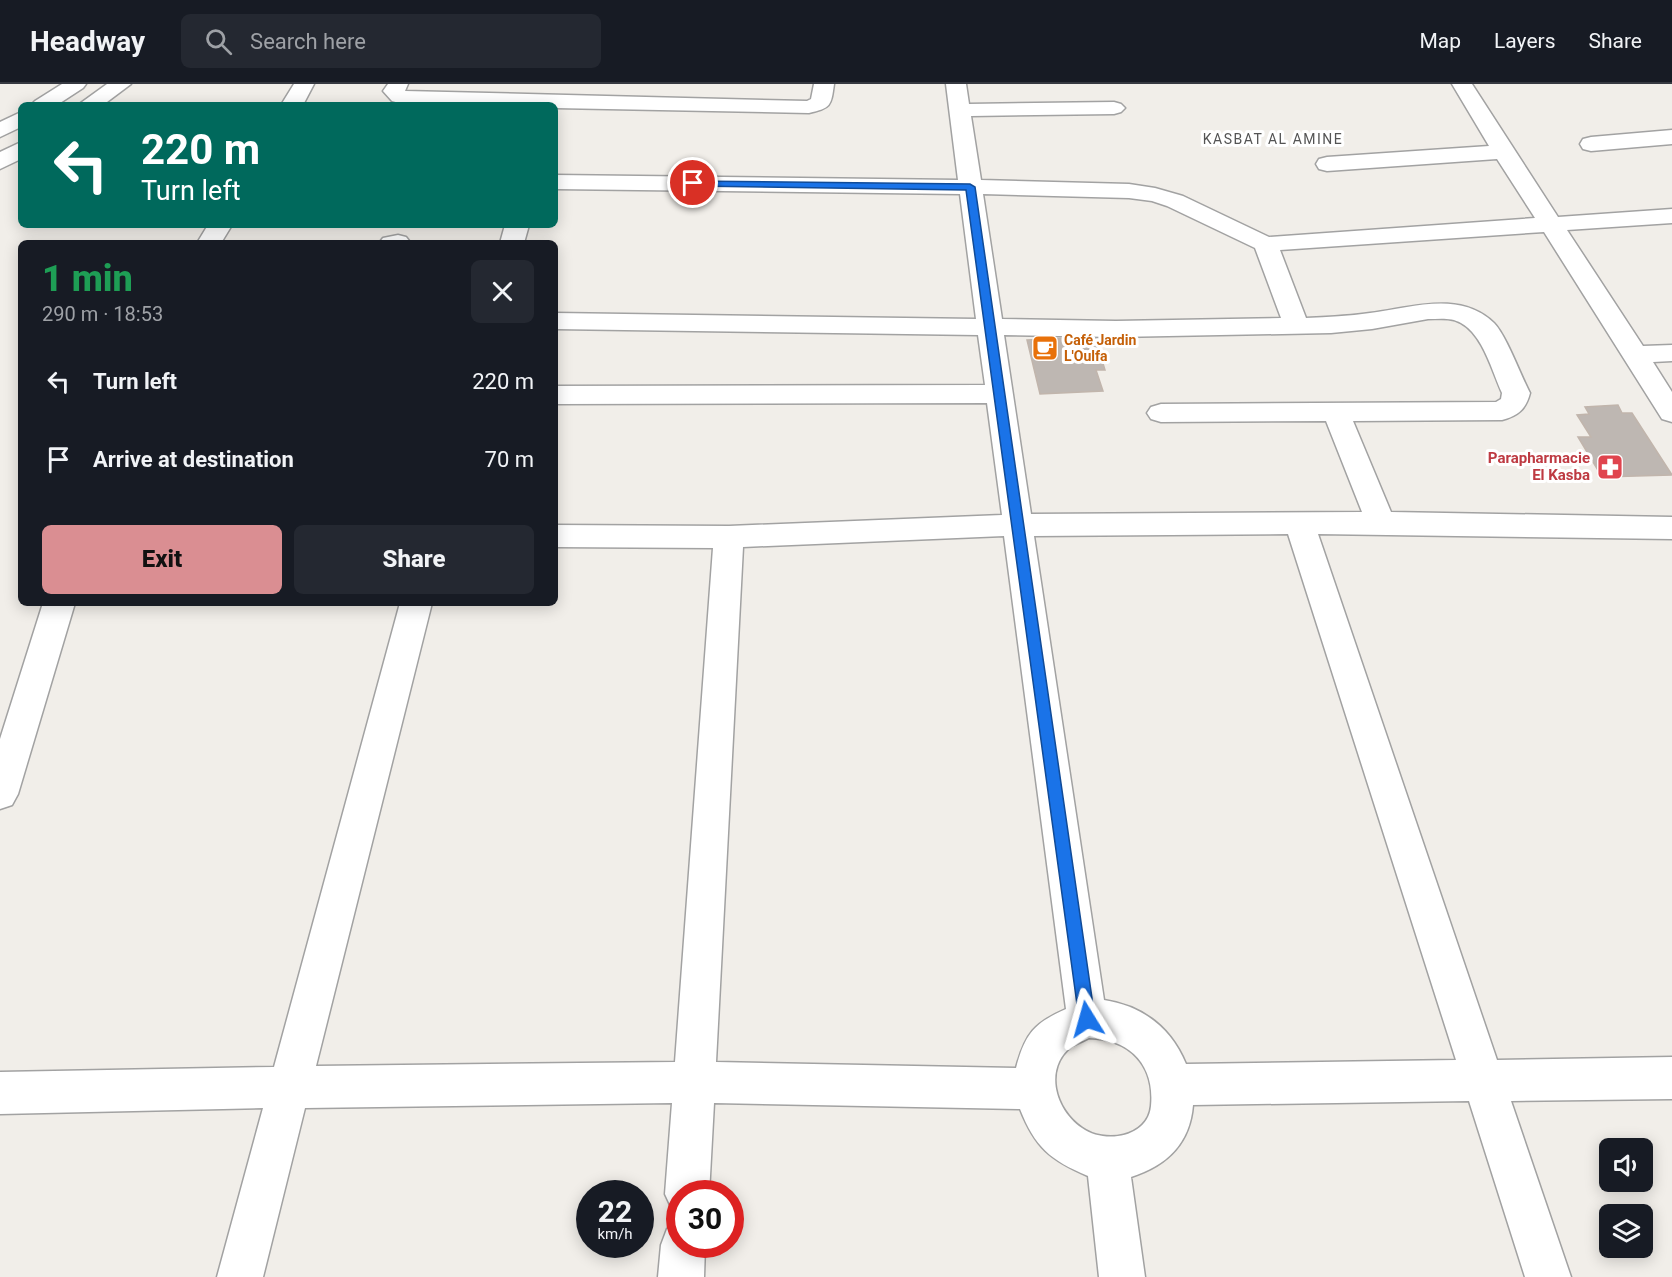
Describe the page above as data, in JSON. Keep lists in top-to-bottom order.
{
  "districts": ["KASBAT AL AMINE"],
  "places": {
    "cafe": ["Café Jardin L'Oulfa"],
    "pharmacy": ["Parapharmacie El Kasba"]
  },
  "page": {
    "header": "Headway",
    "search": "Search here",
    "nav": ["Map", "Layers", "Share"],
    "turn": ["220 m", "Turn left"],
    "heading": ["1 min", "290 m · 18:53"],
    "list": [
      {
        "name": "Turn left",
        "value": "220 m"
      },
      {
        "name": "Arrive at destination",
        "value": "70 m"
      }
    ],
    "buttons": ["Exit", "Share"],
    "speed": "22 km/h",
    "limit": "30"
  }
}
